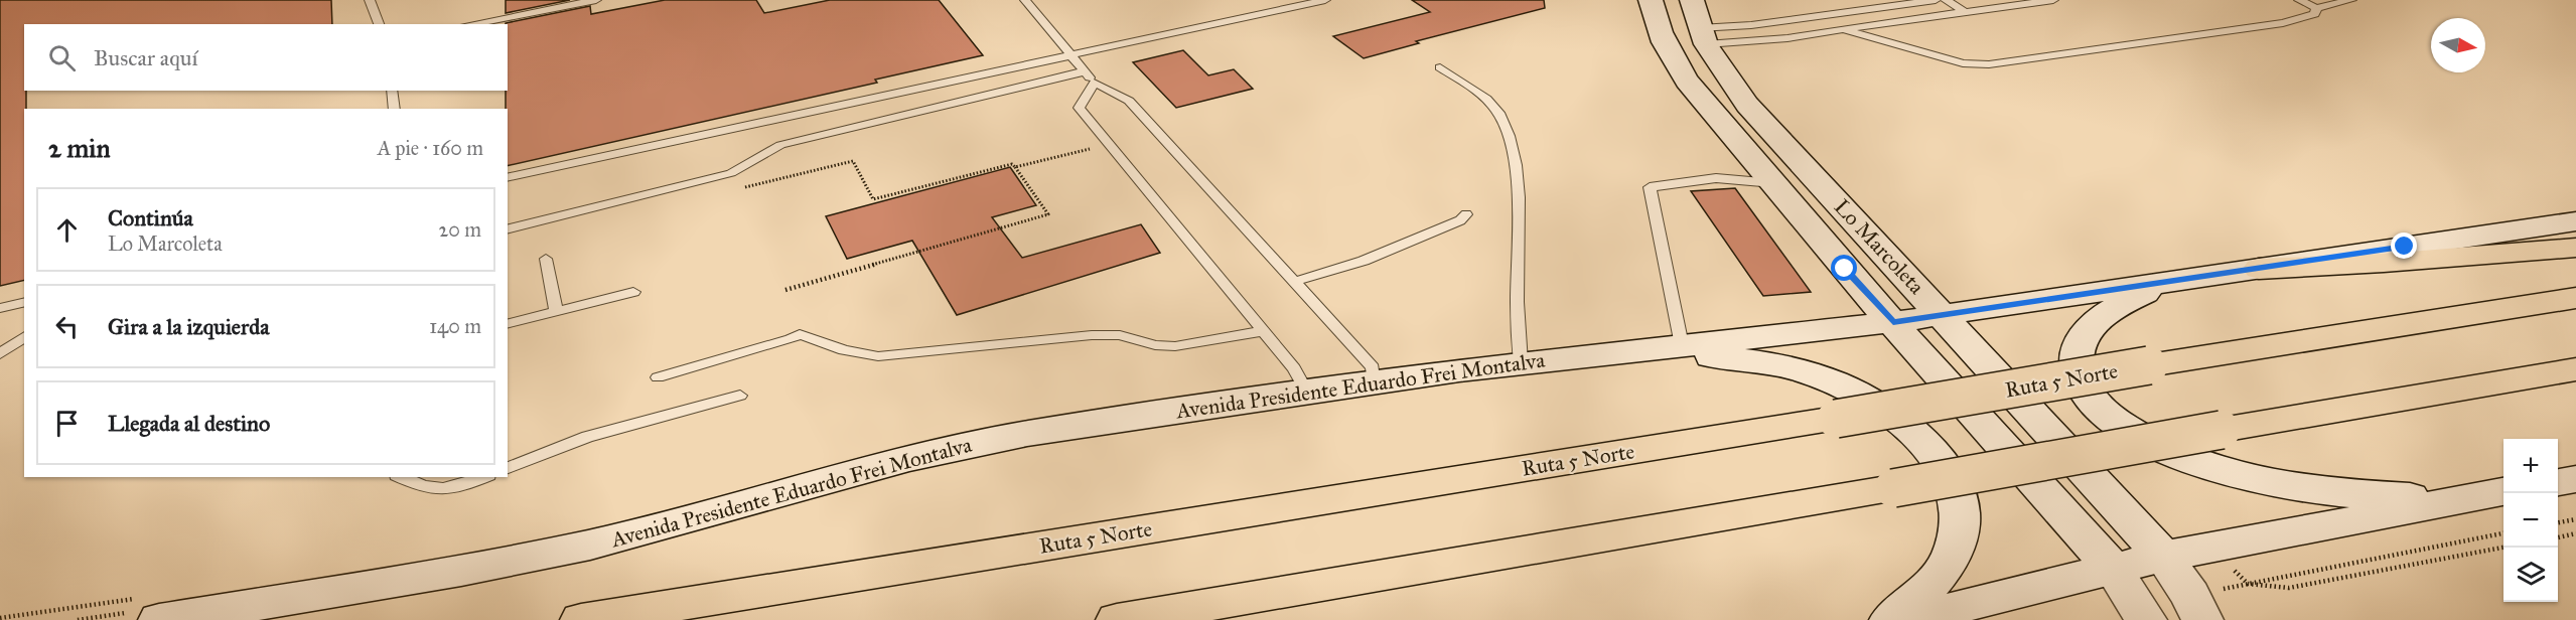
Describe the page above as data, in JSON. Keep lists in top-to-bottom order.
{
  "streets": {
    "highway": ["Ruta 5 Norte"],
    "main road": ["Lo Marcoleta", "Avenida Presidente Eduardo Frei Montalva"]
  },
  "crossings": [
    ["Lo Marcoleta", "Avenida Presidente Eduardo Frei Montalva"]
  ],
  "north": "right",
  "page": {
    "search": "Buscar aquí",
    "heading": ["2 min", "A pie · 160 m"],
    "list": [
      ["Continúa", "Lo Marcoleta", "20 m"],
      ["Gira a la izquierda", "140 m"],
      "Llegada al destino"
    ],
    "map_buttons": ["+", "−"]
  }
}
